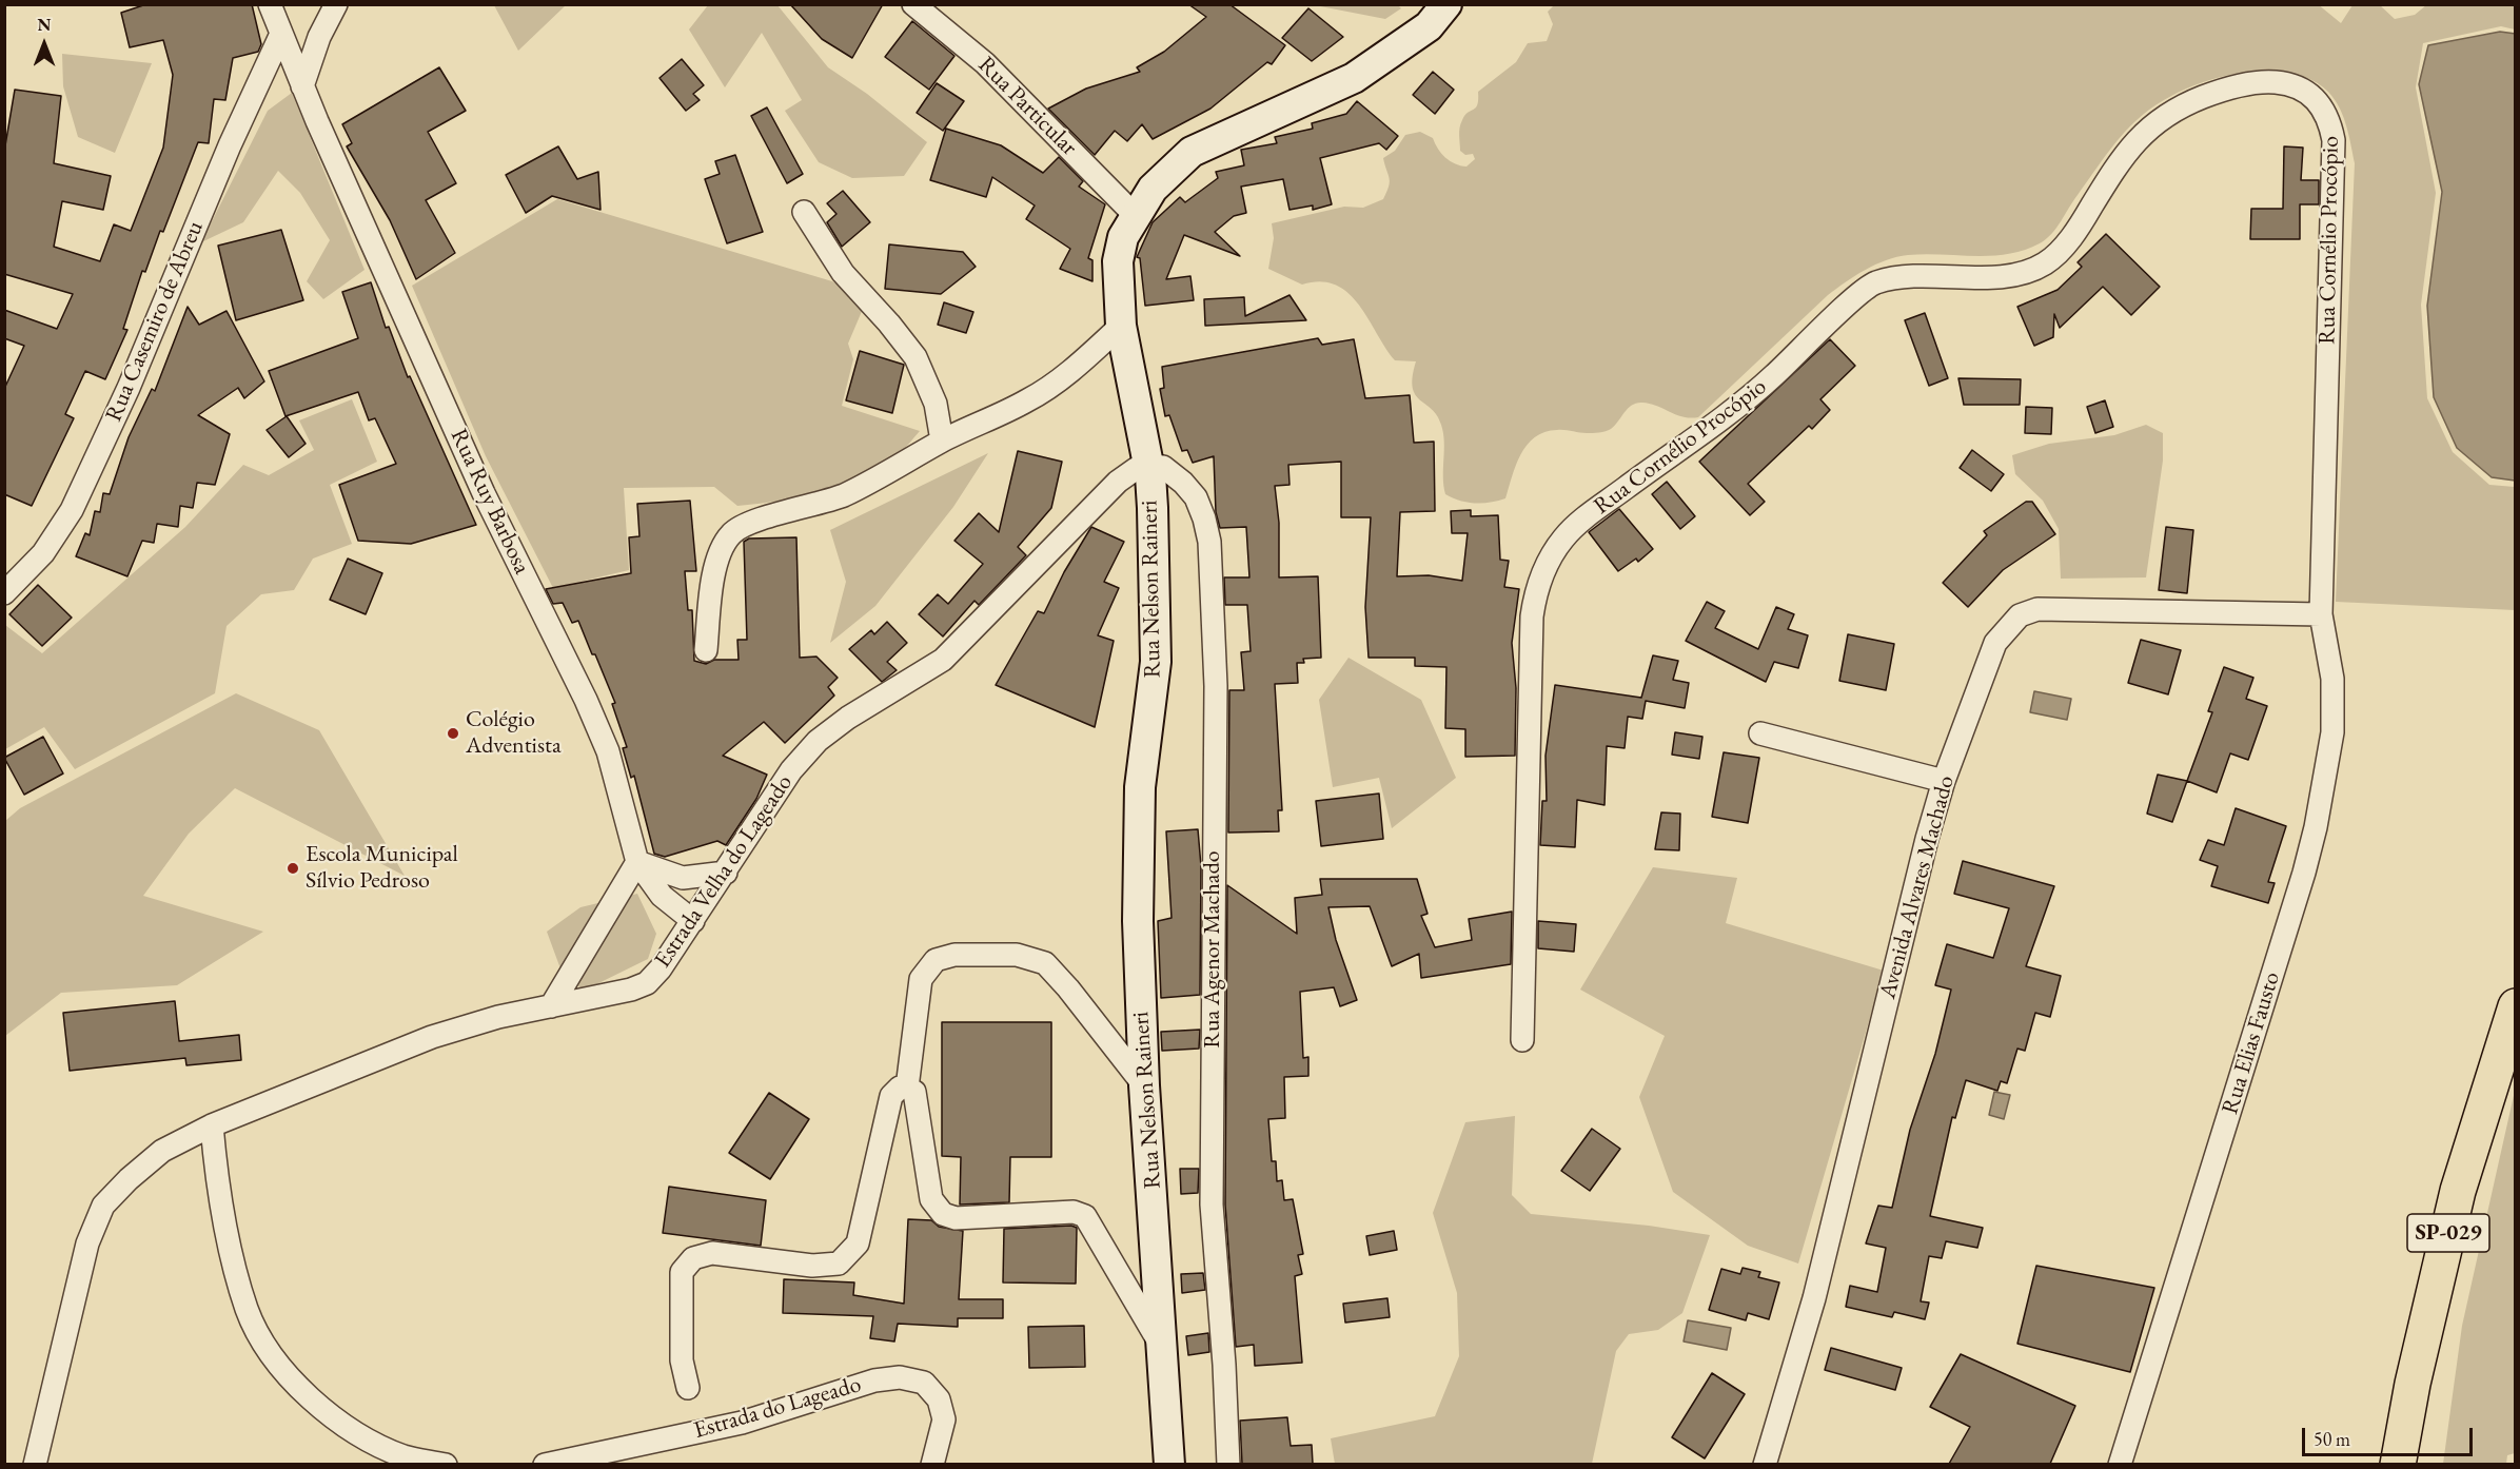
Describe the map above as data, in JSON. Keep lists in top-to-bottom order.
{
  "streets": {
    "highway": ["SP-029"],
    "main road": ["Rua Nelson Raineri"],
    "street": [
      "Rua Particular",
      "Rua Cornélio Procópio",
      "Rua Casemiro de Abreu",
      "Rua Ruy Barbosa",
      "Estrada Velha do Lageado",
      "Avenida Alvares Machado",
      "Rua Agenor Machado",
      "Rua Elias Fausto",
      "Estrada do Lageado"
    ]
  },
  "crossings": [
    ["Rua Particular", "Rua Nelson Raineri"],
    ["Rua Cornélio Procópio", "Avenida Alvares Machado"],
    ["Rua Cornélio Procópio", "Rua Elias Fausto"],
    ["Rua Casemiro de Abreu", "Rua Ruy Barbosa"],
    ["Rua Nelson Raineri", "Estrada Velha do Lageado"],
    ["Rua Nelson Raineri", "Rua Agenor Machado"],
    ["Estrada Velha do Lageado", "Rua Agenor Machado"],
    ["Avenida Alvares Machado", "Rua Elias Fausto"]
  ],
  "places": ["Colégio Adventista", "Escola Municipal Sílvio Pedroso"],
  "scale_bar": "50 m",
  "north": "top"
}
